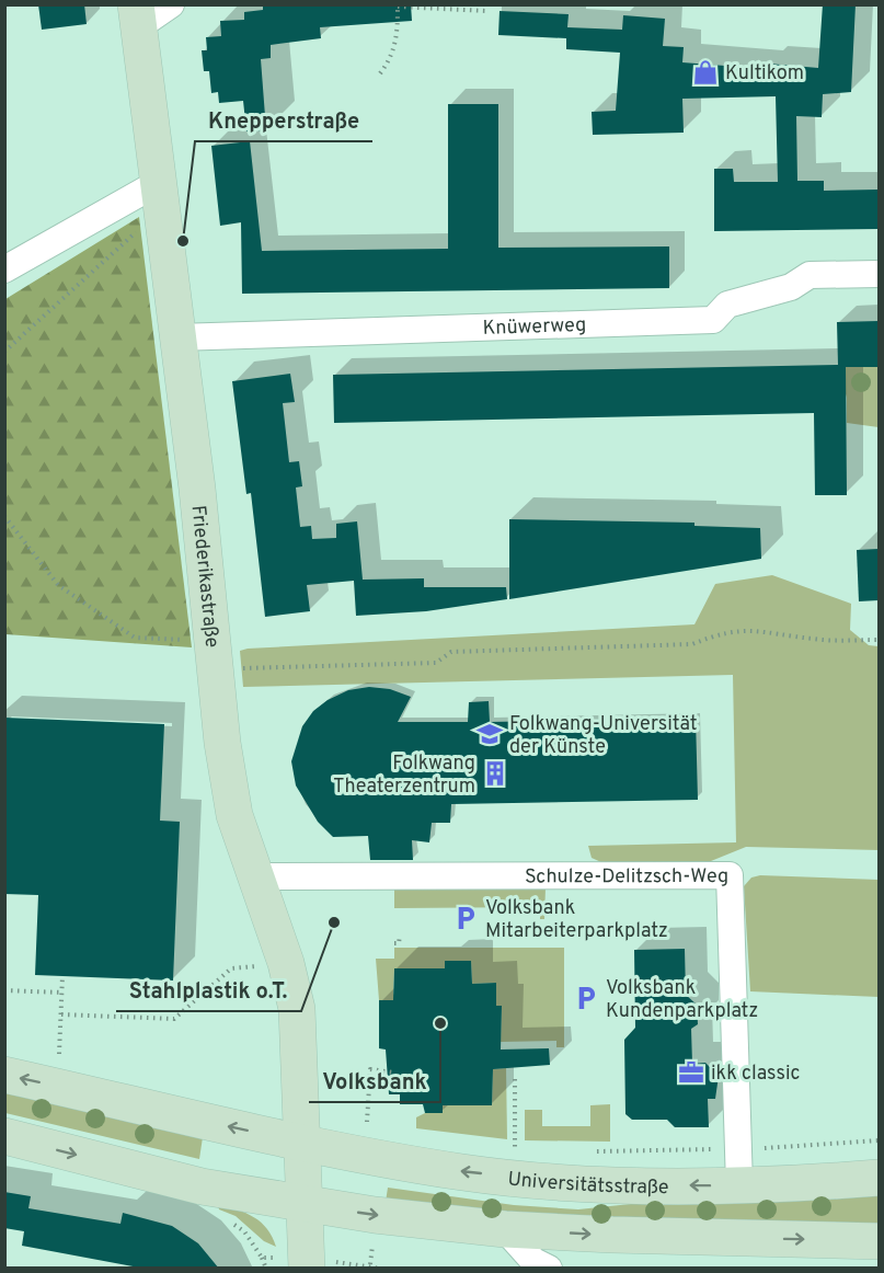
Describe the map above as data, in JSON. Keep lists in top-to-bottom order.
{
  "streets": {
    "main road": ["Friederikastraße", "Universitätsstraße"],
    "street": ["Knüwerweg", "Schulze-Delitzsch-Weg"]
  },
  "crossings": [
    ["Knüwerweg", "Friederikastraße"],
    ["Friederikastraße", "Schulze-Delitzsch-Weg"],
    ["Friederikastraße", "Universitätsstraße"],
    ["Schulze-Delitzsch-Weg", "Universitätsstraße"]
  ],
  "places": {
    "shop": ["Kultikom"],
    "other": ["Knepperstraße", "Stahlplastik o.T.", "Volksbank"],
    "school or university": ["Folkwang-Universität der Künste"],
    "building": ["Folkwang Theaterzentrum"],
    "parking": ["Volksbank Mitarbeiterparkplatz", "Volksbank Kundenparkplatz"],
    "office": ["ikk classic"]
  }
}
